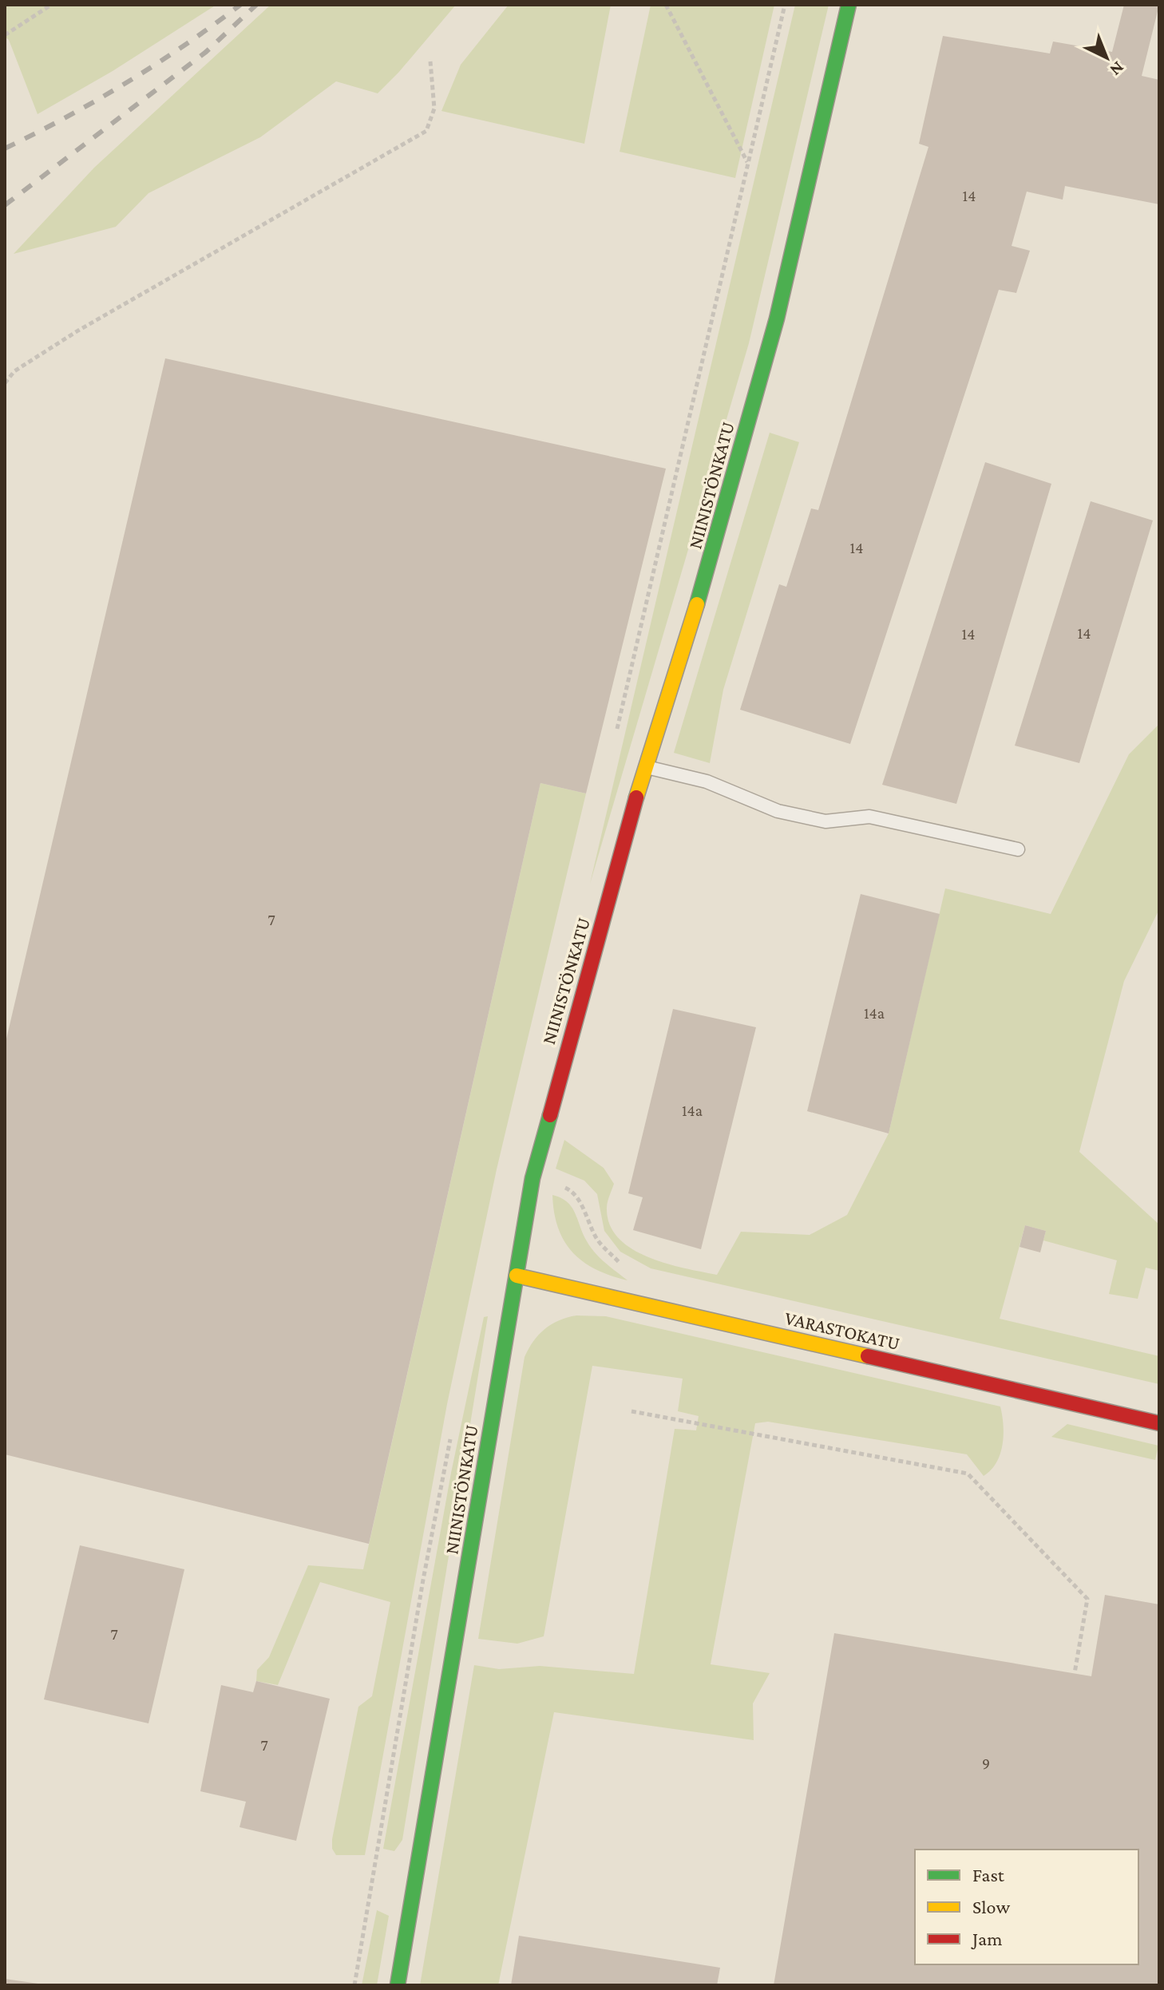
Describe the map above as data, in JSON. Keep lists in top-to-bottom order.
{
  "streets": {
    "street": ["NIINISTÖNKATU", "VARASTOKATU"]
  },
  "crossings": [
    ["NIINISTÖNKATU", "VARASTOKATU"]
  ],
  "house_numbers": [
    "14",
    "14",
    "14",
    "14",
    "7",
    "14a",
    "14a",
    "7",
    "7",
    "9"
  ],
  "legend": ["Fast", "Slow", "Jam"],
  "north": "bottom right"
}
